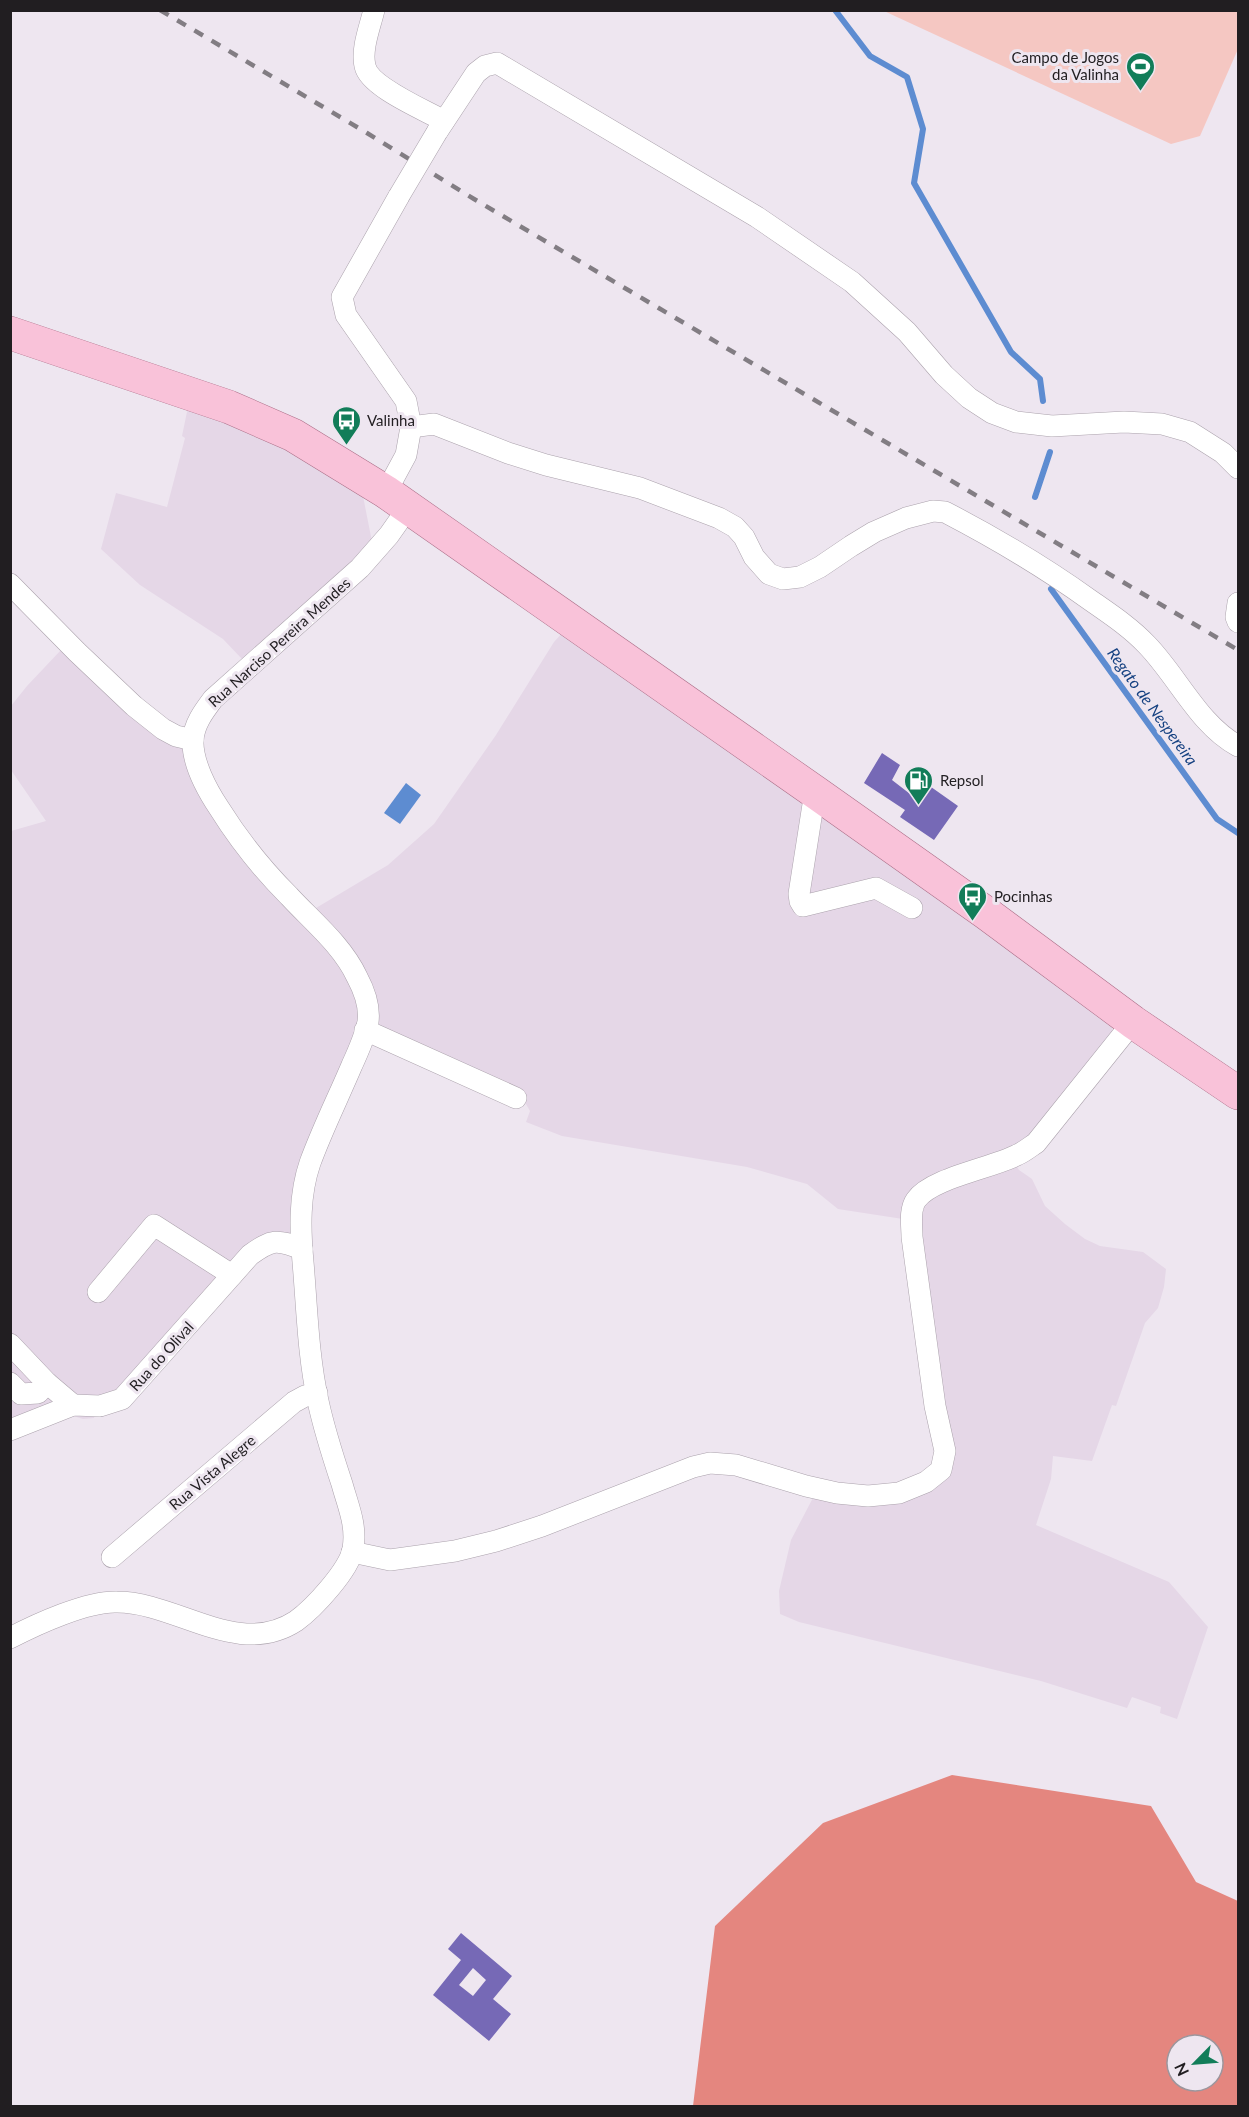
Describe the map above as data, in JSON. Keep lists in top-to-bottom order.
{
  "streets": {
    "street": ["Rua Narciso Pereira Mendes", "Rua do Olival", "Rua Vista Alegre"]
  },
  "crossings": [
    ["Rua Narciso Pereira Mendes", "Rua do Olival"],
    ["Rua Narciso Pereira Mendes", "Rua Vista Alegre"]
  ],
  "water": ["Regato de Nespereira"],
  "places": {
    "sports": ["Campo de Jogos da Valinha"],
    "bus stop": ["Valinha", "Pocinhas"],
    "fuel station": ["Repsol"]
  },
  "north": "bottom left"
}
